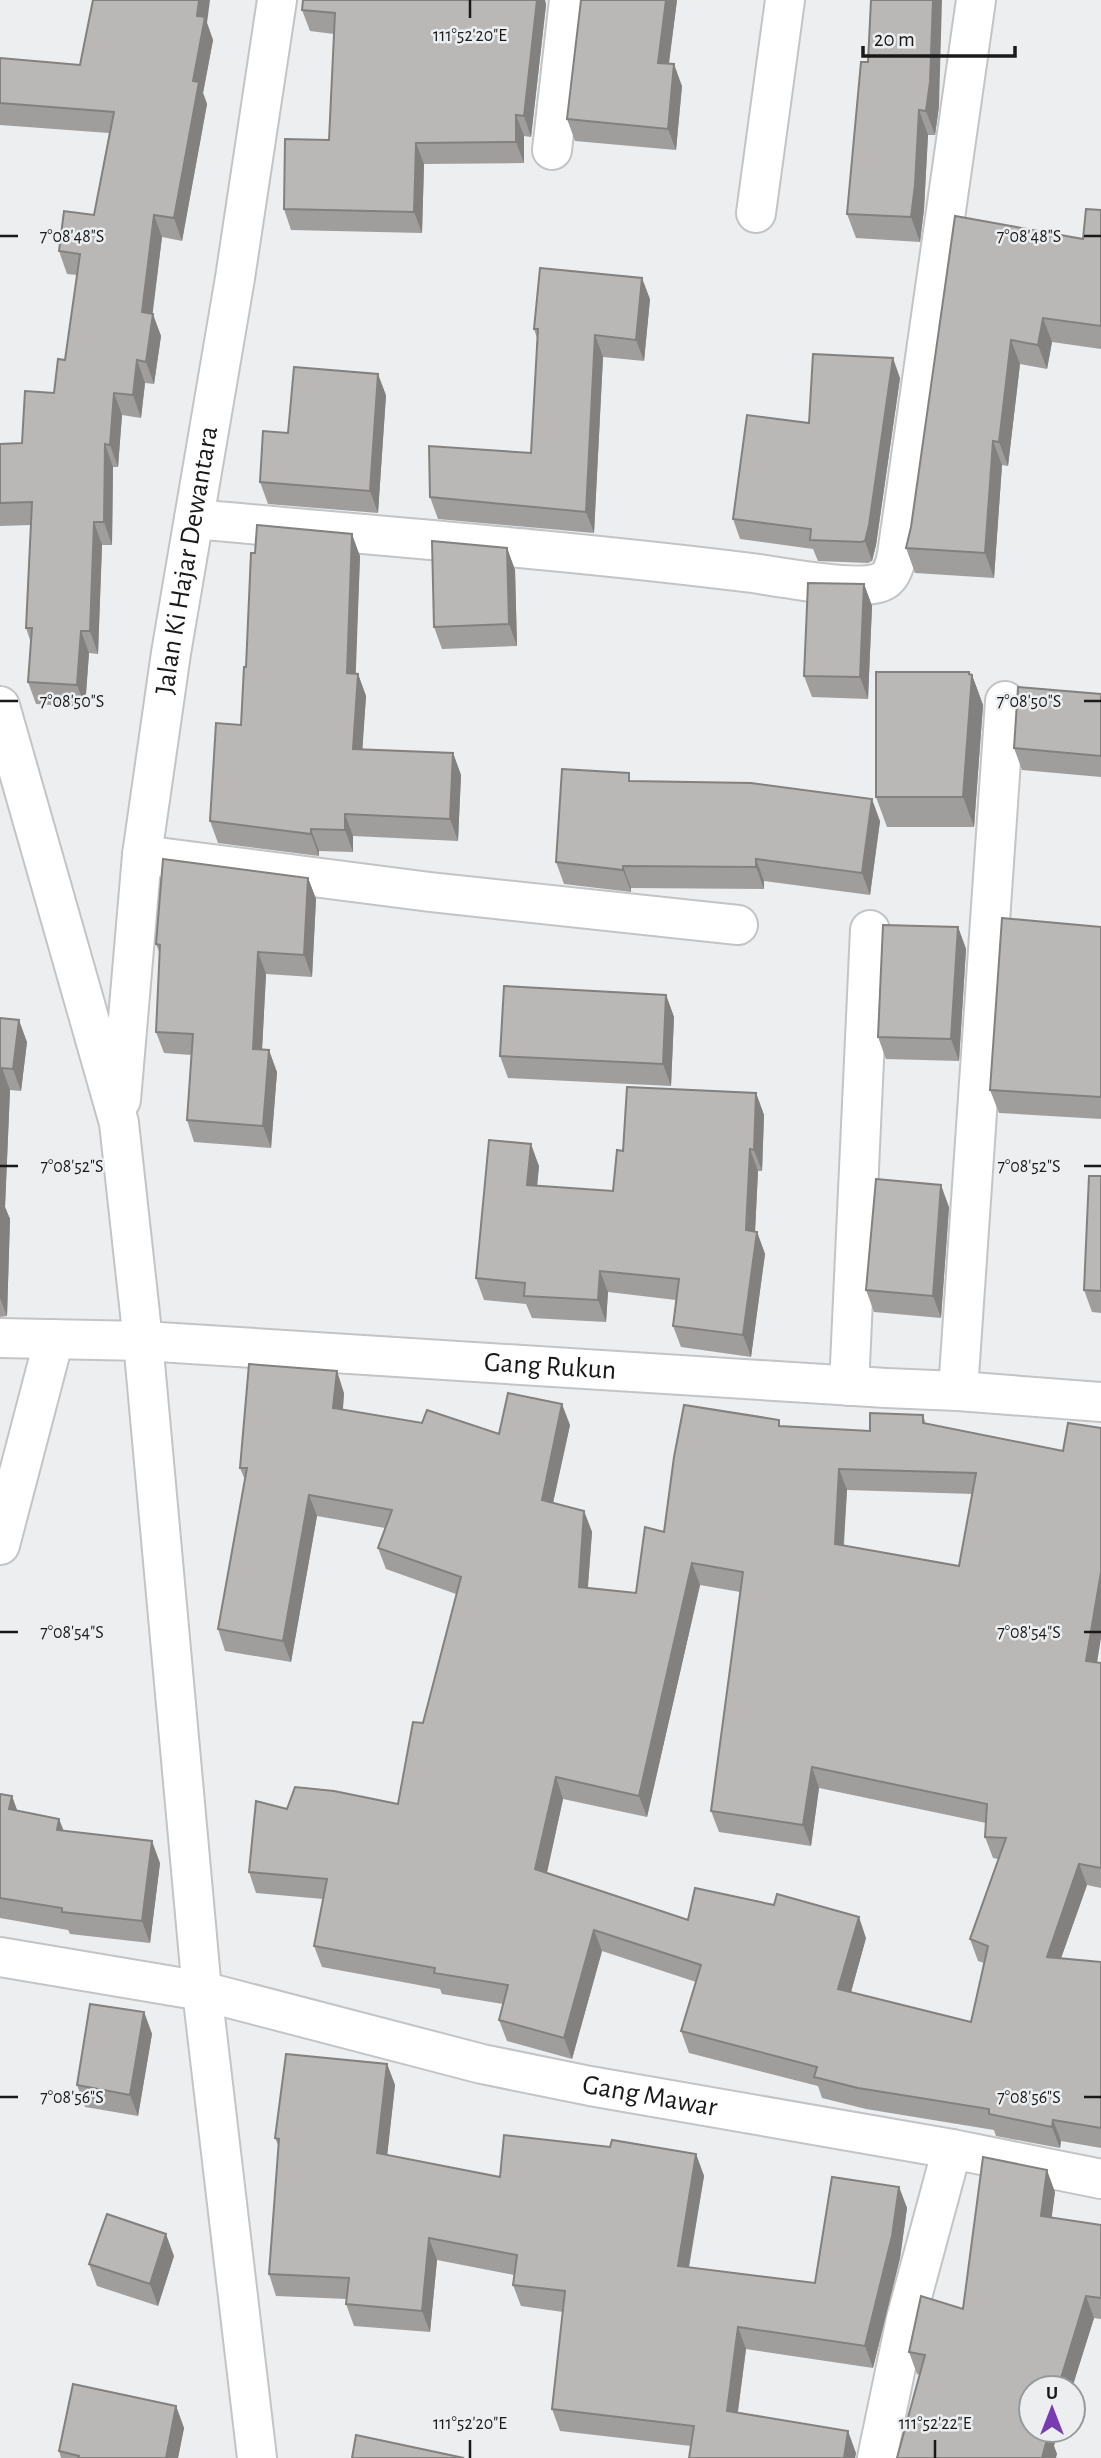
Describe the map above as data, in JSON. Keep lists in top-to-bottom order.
{
  "streets": {
    "street": ["Jalan Ki Hajar Dewantara", "Gang Rukun", "Gang Mawar"]
  },
  "scale_bar": "20 m",
  "north": "top",
  "coordinates": [
    "111°52'20\"E",
    "7°08'48\"S",
    "7°08'50\"S",
    "7°08'52\"S",
    "7°08'54\"S",
    "7°08'56\"S",
    "111°52'22\"E"
  ]
}
